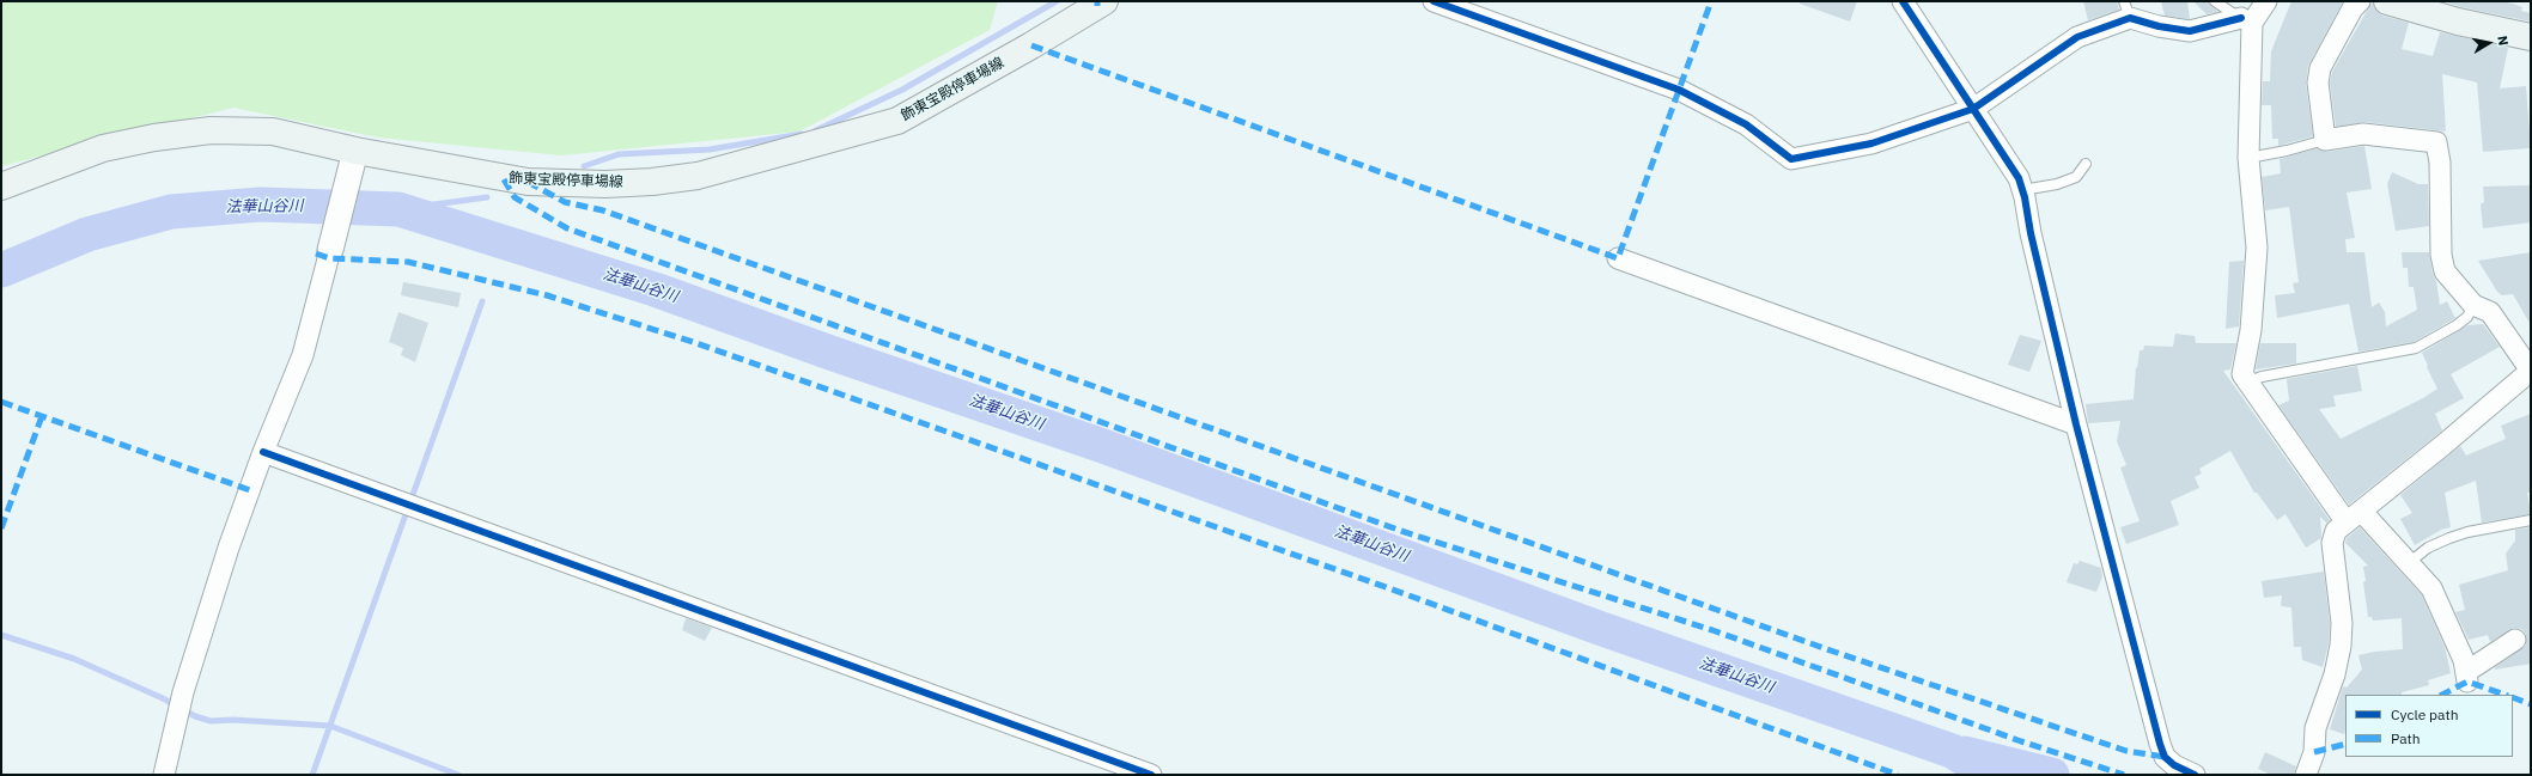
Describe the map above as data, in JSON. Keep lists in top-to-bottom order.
{
  "streets": {
    "main road": ["飾東宝殿停車場線"]
  },
  "water": ["法華山谷川"],
  "legend": ["Cycle path", "Path"],
  "north": "right"
}
